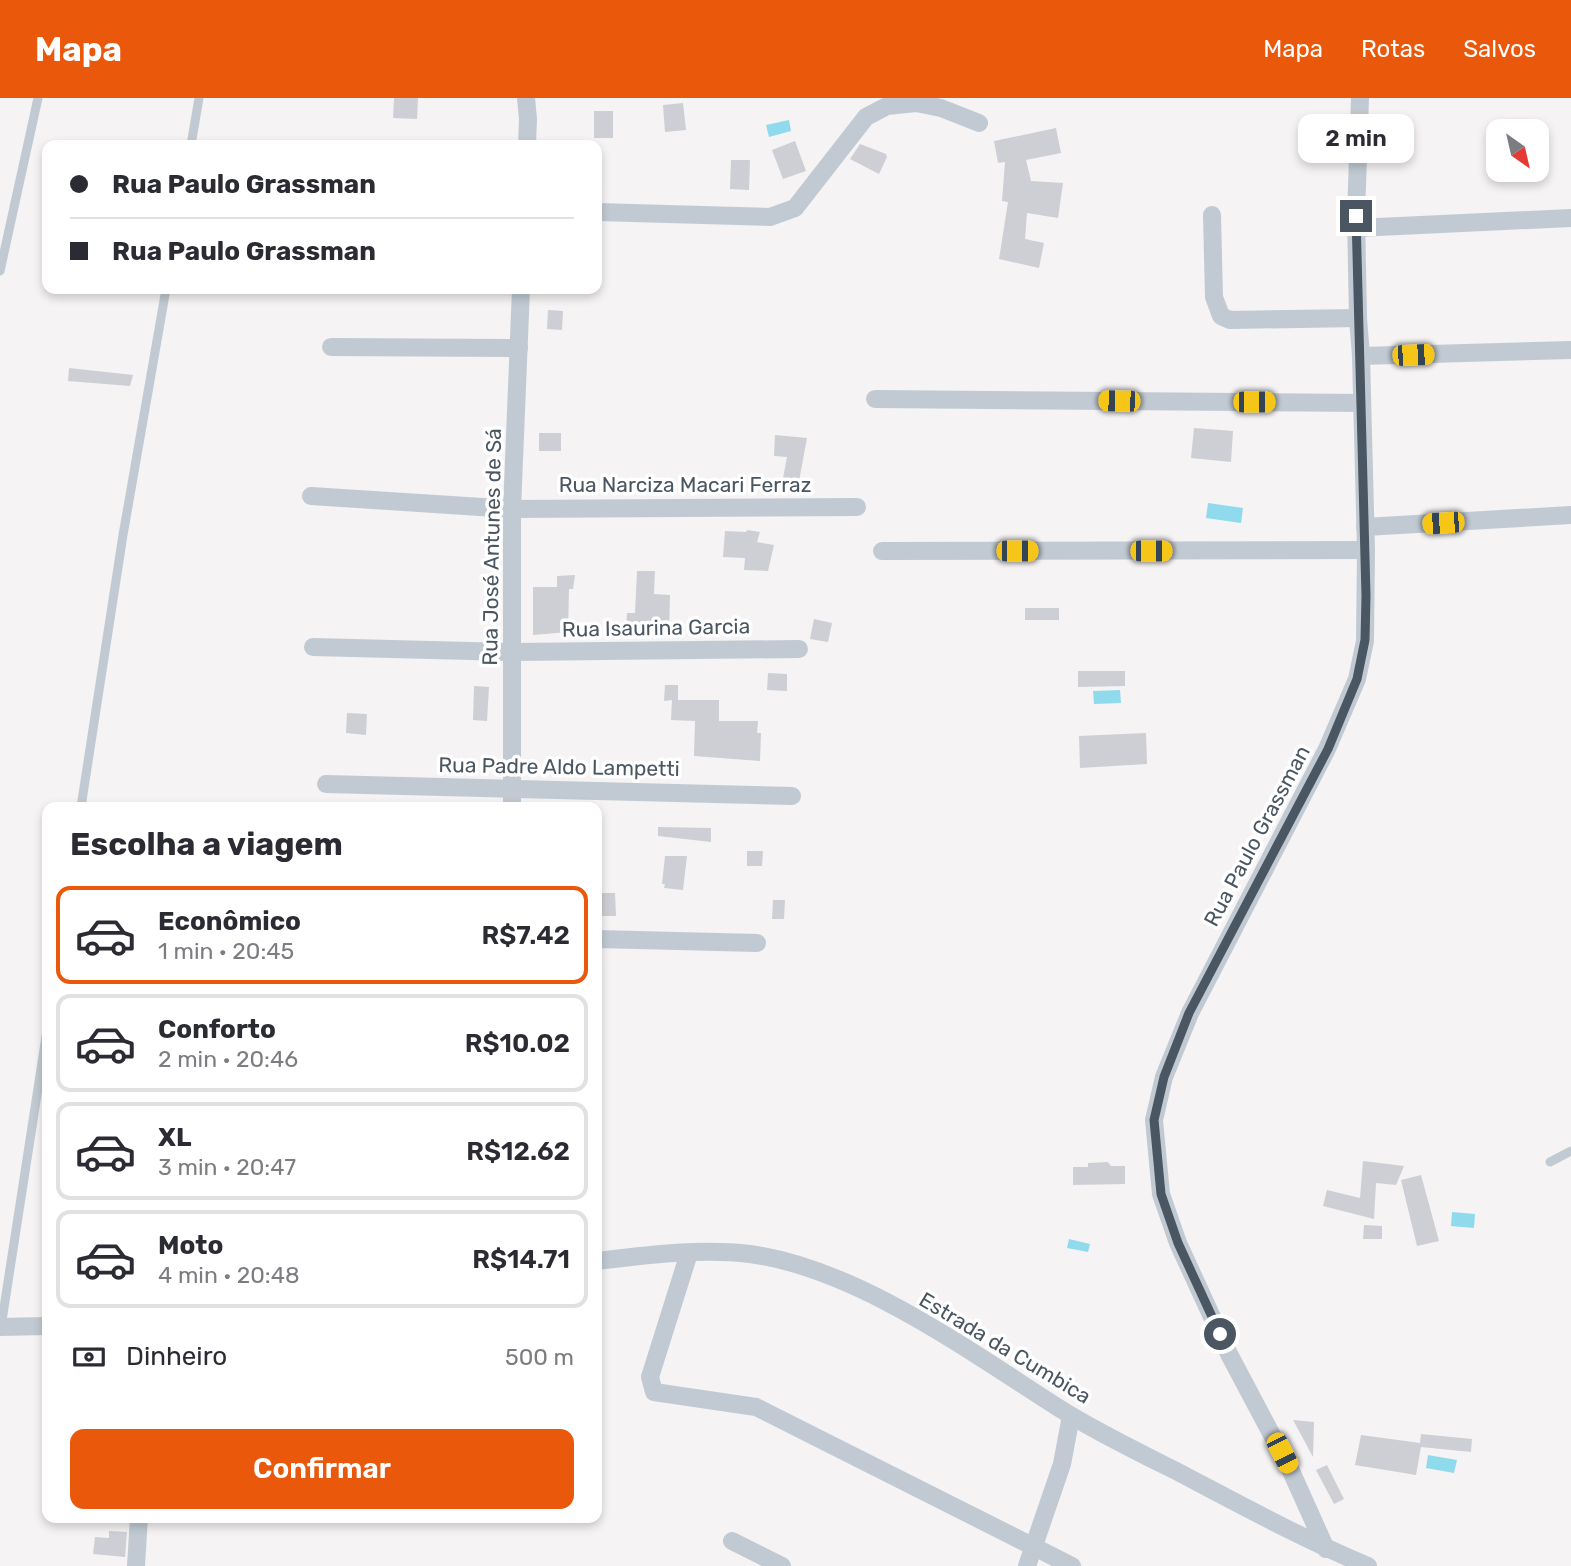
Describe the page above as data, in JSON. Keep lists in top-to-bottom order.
{
  "streets": {
    "street": [
      "Rua Narciza Macari Ferraz",
      "Rua José Antunes de Sá",
      "Rua Isaurina Garcia",
      "Rua Padre Aldo Lampetti",
      "Rua Paulo Grassman",
      "Estrada da Cumbica"
    ]
  },
  "crossings": [
    ["Rua Narciza Macari Ferraz", "Rua José Antunes de Sá"],
    ["Rua José Antunes de Sá", "Rua Isaurina Garcia"],
    ["Rua José Antunes de Sá", "Rua Padre Aldo Lampetti"],
    ["Rua Paulo Grassman", "Estrada da Cumbica"]
  ],
  "north": "bottom right",
  "page": {
    "header": "Mapa",
    "nav": ["Mapa", "Rotas", "Salvos"],
    "bubble": "2 min",
    "banner": ["Rua Paulo Grassman", "Rua Paulo Grassman"],
    "heading": "Escolha a viagem",
    "list": [
      {
        "name": "Econômico",
        "note": "1 min · 20:45",
        "value": "R$7.42"
      },
      {
        "name": "Conforto",
        "note": "2 min · 20:46",
        "value": "R$10.02"
      },
      {
        "name": "XL",
        "note": "3 min · 20:47",
        "value": "R$12.62"
      },
      {
        "name": "Moto",
        "note": "4 min · 20:48",
        "value": "R$14.71"
      }
    ],
    "pay": ["Dinheiro", "500 m"],
    "buttons": "Confirmar"
  }
}
